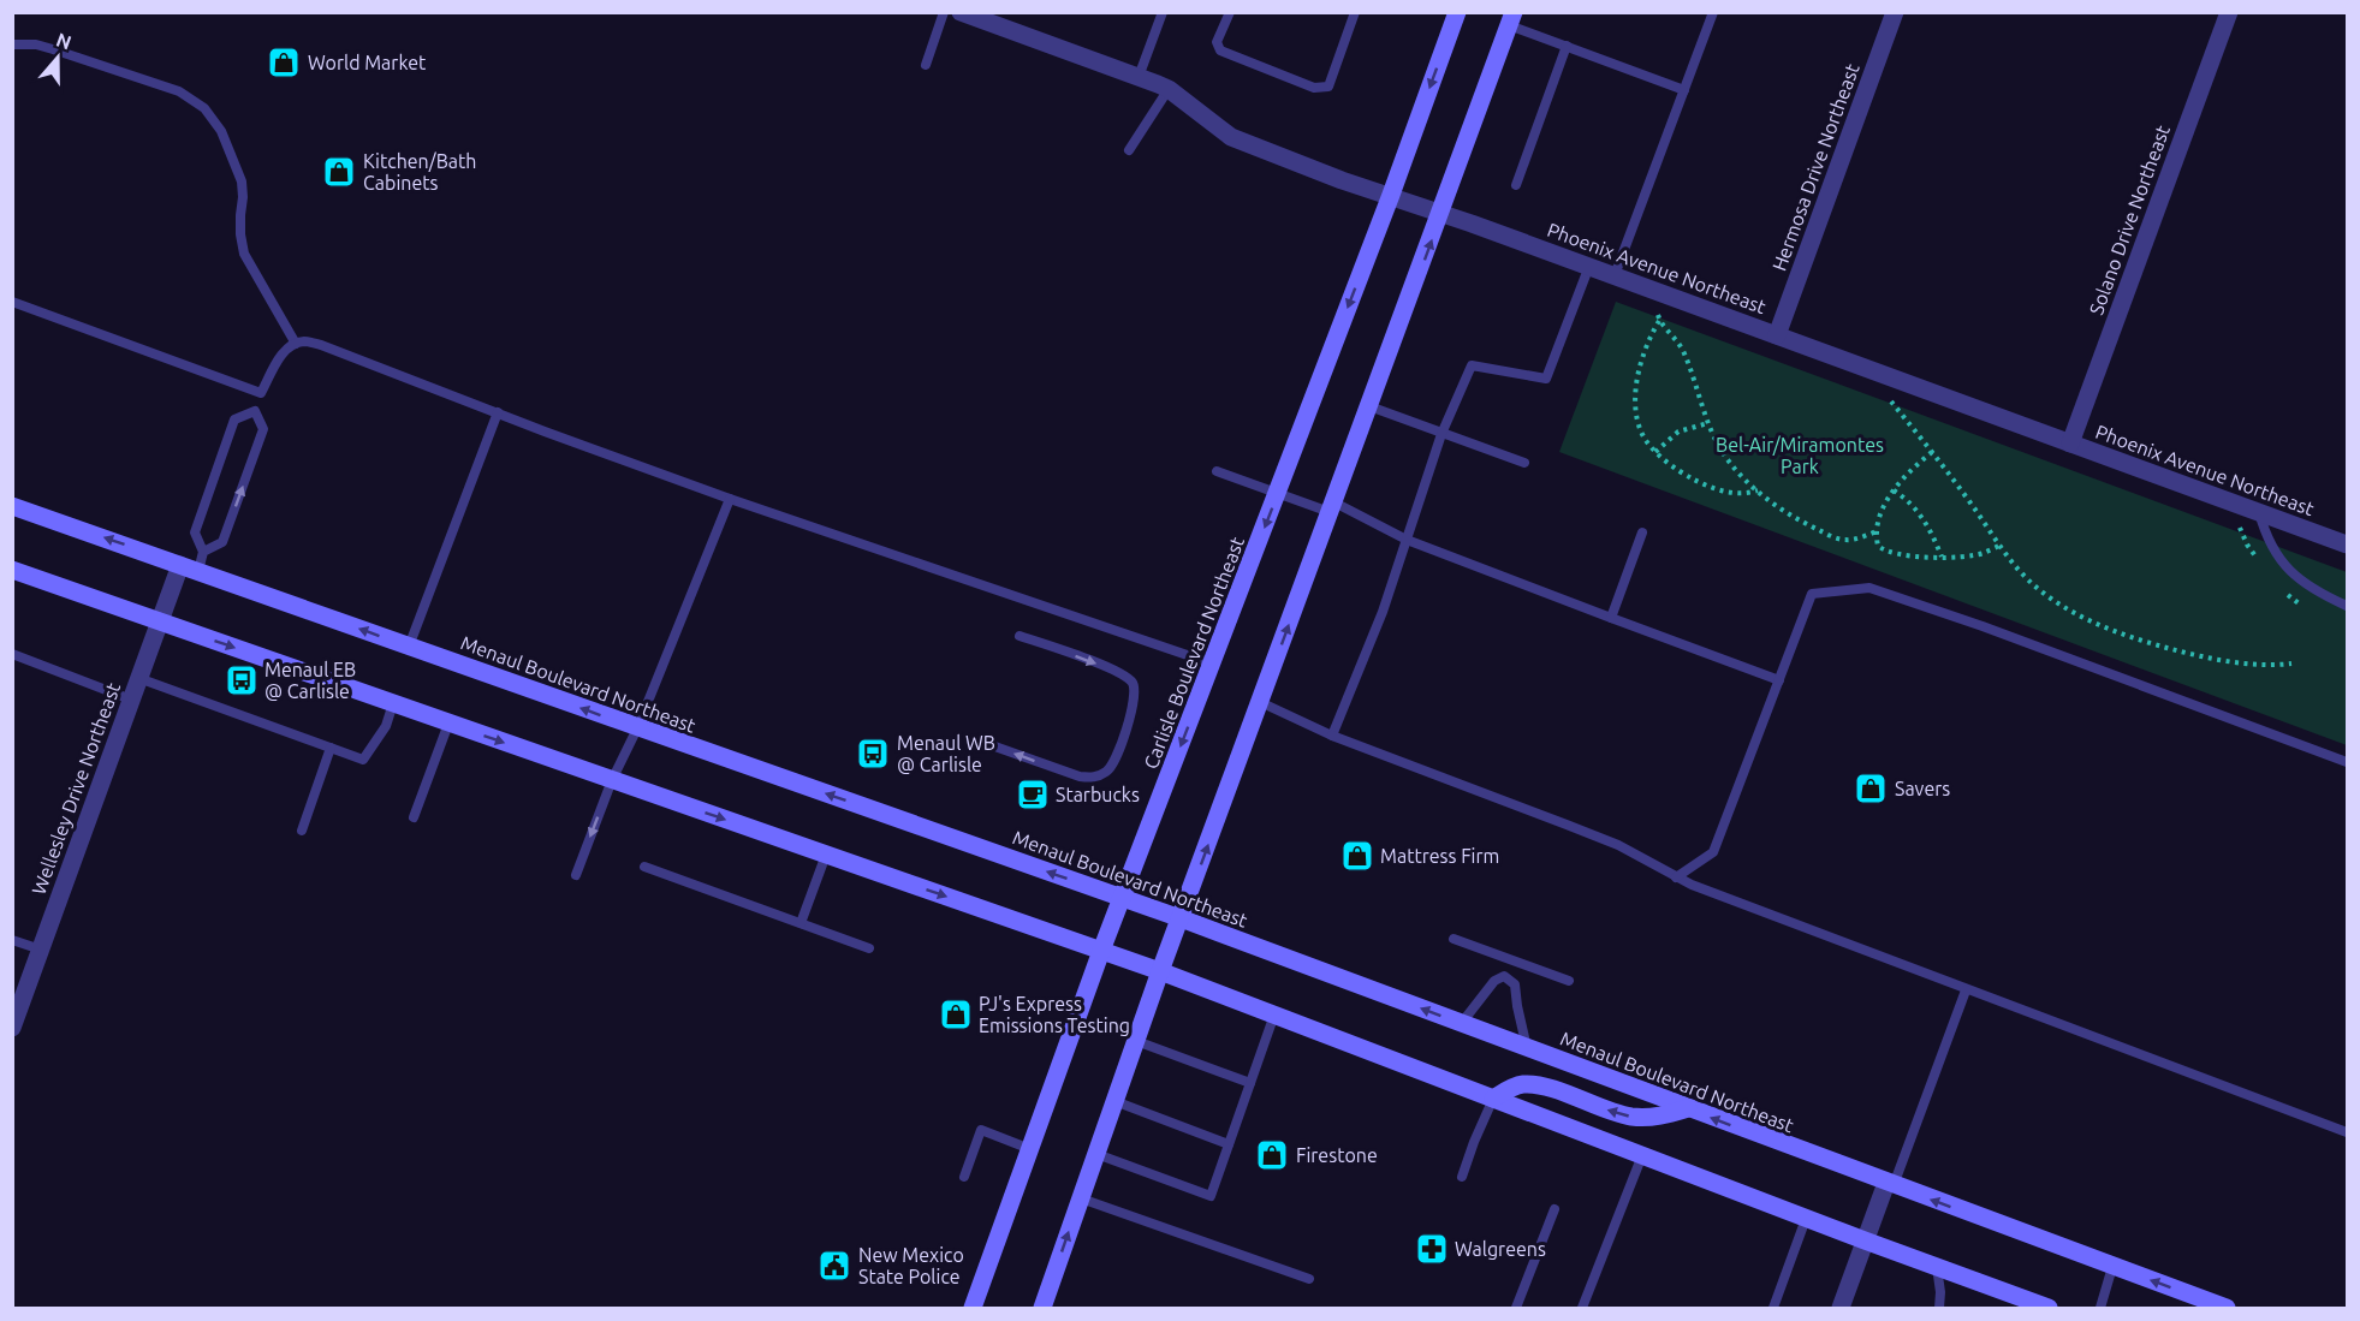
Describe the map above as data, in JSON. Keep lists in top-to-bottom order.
{
  "streets": {
    "main road": ["Carlisle Boulevard Northeast", "Menaul Boulevard Northeast"],
    "street": [
      "Hermosa Drive Northeast",
      "Solano Drive Northeast",
      "Phoenix Avenue Northeast",
      "Wellesley Drive Northeast"
    ]
  },
  "crossings": [
    ["Hermosa Drive Northeast", "Phoenix Avenue Northeast"],
    ["Solano Drive Northeast", "Phoenix Avenue Northeast"],
    ["Phoenix Avenue Northeast", "Carlisle Boulevard Northeast"],
    ["Carlisle Boulevard Northeast", "Menaul Boulevard Northeast"],
    ["Menaul Boulevard Northeast", "Wellesley Drive Northeast"]
  ],
  "parks": ["Bel-Air/Miramontes Park"],
  "places": {
    "shop": [
      "World Market",
      "Kitchen/Bath Cabinets",
      "Savers",
      "Mattress Firm",
      "PJ's Express Emissions Testing",
      "Firestone"
    ],
    "bus stop": ["Menaul EB @ Carlisle", "Menaul WB @ Carlisle"],
    "cafe": ["Starbucks"],
    "pharmacy": ["Walgreens"],
    "public building": ["New Mexico State Police"]
  },
  "north": "top"
}
